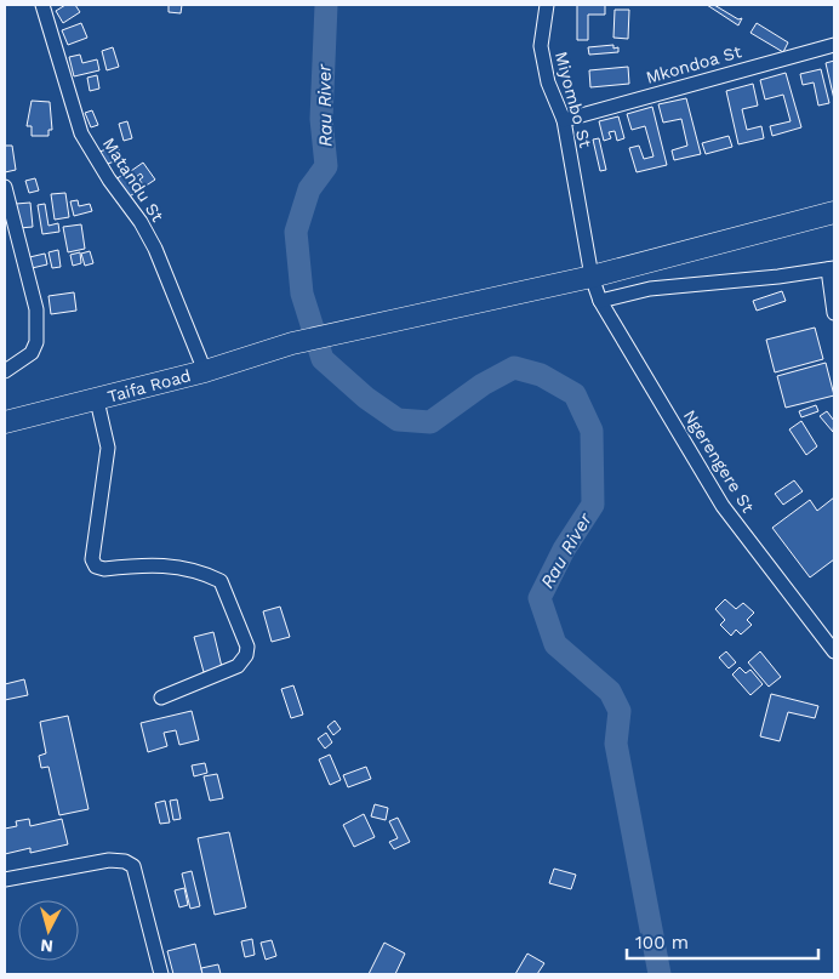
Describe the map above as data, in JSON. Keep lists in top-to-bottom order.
{
  "streets": {
    "highway": ["Taifa Road"],
    "street": [
      "Mkondoa St",
      "Miyombo St",
      "Matandu St",
      "Ngerengere St"
    ]
  },
  "crossings": [
    ["Mkondoa St", "Miyombo St"],
    ["Miyombo St", "Taifa Road"],
    ["Miyombo St", "Ngerengere St"],
    ["Matandu St", "Taifa Road"],
    ["Taifa Road", "Ngerengere St"]
  ],
  "water": ["Rau River"],
  "scale_bar": "100 m",
  "north": "bottom"
}
